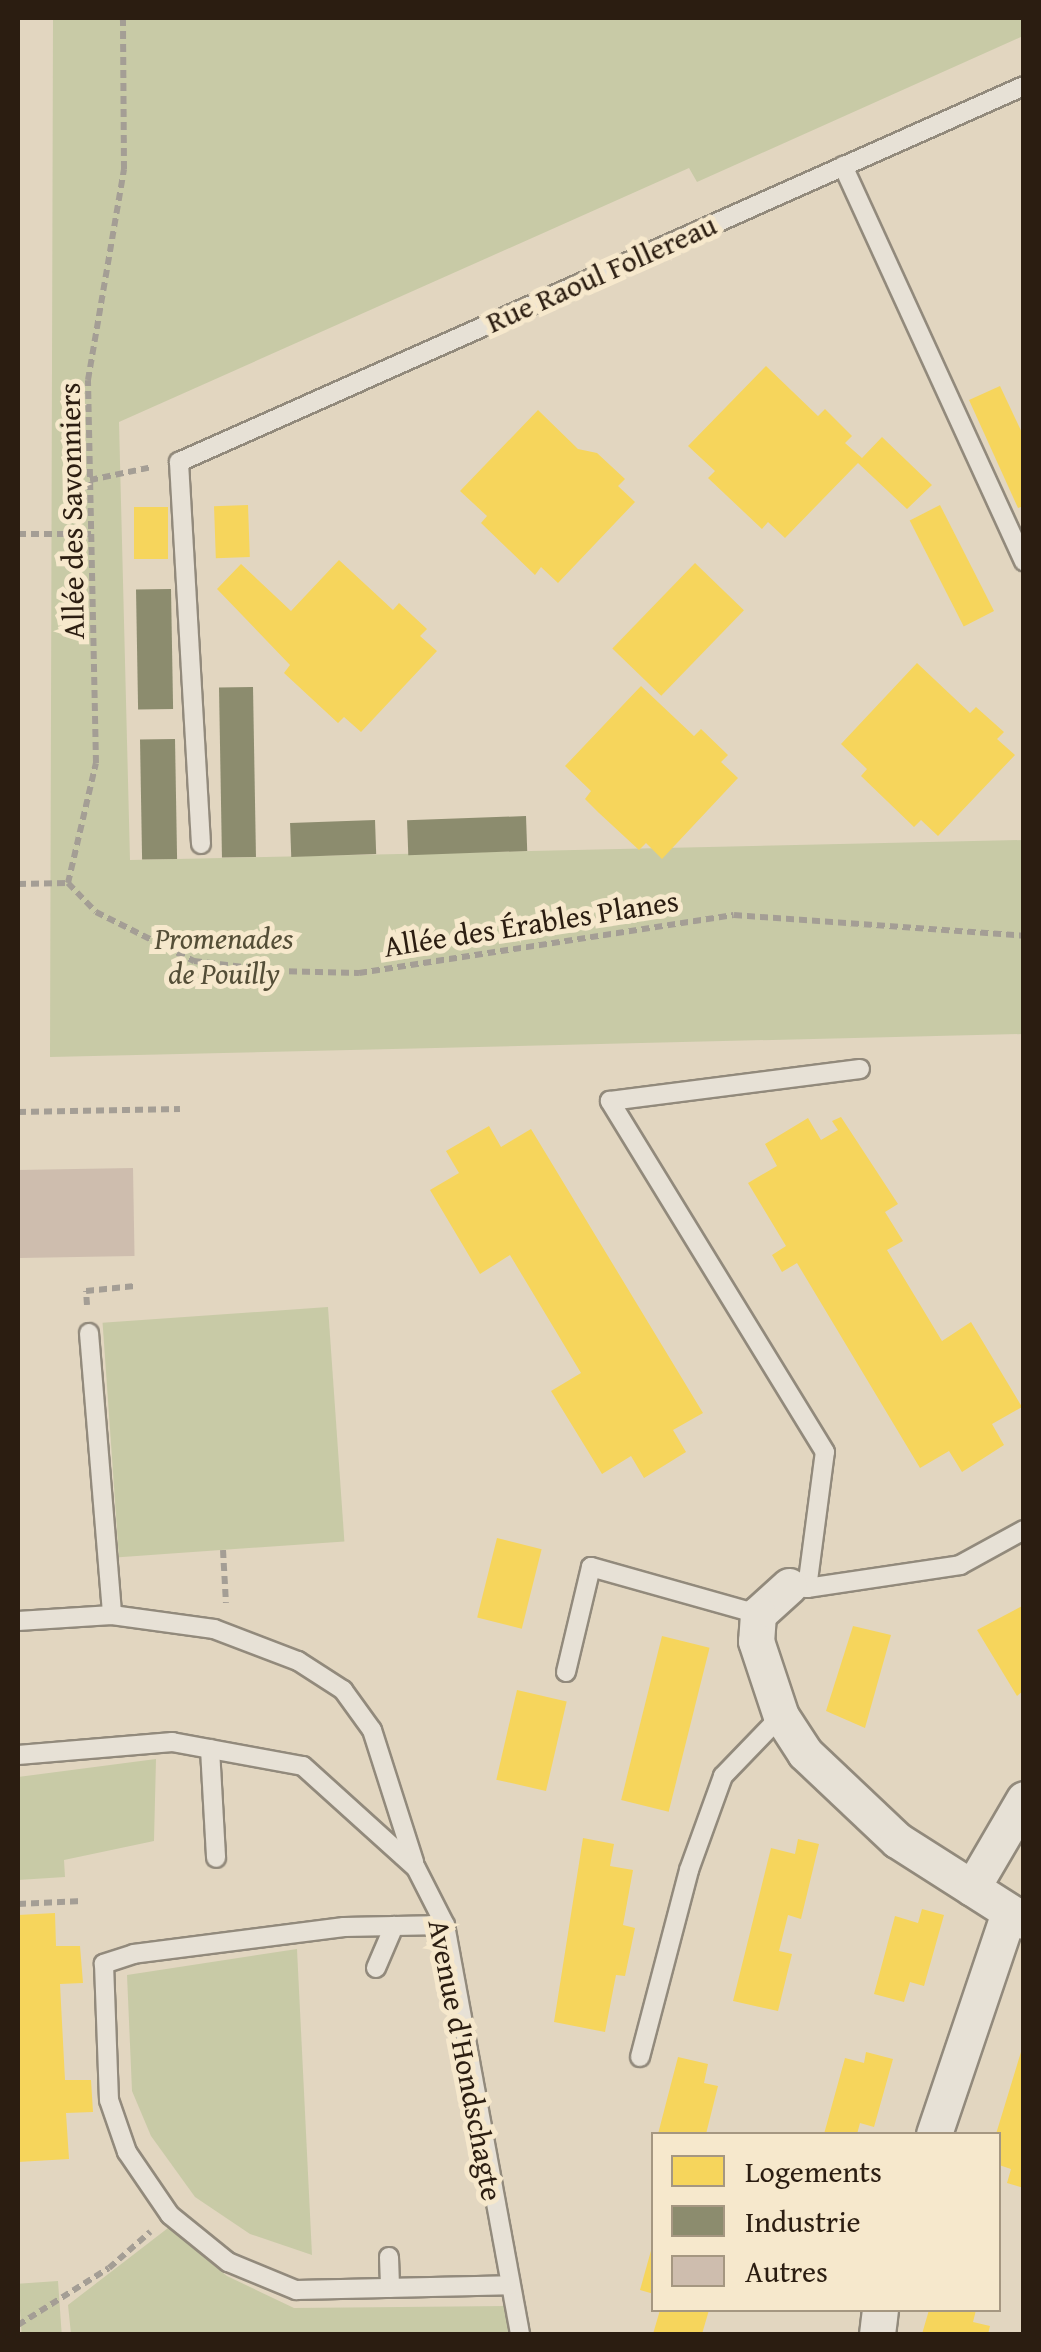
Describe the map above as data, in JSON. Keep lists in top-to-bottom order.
{
  "streets": {
    "lane": ["Rue Raoul Follereau", "Avenue d'Hondschagte"],
    "path": ["Allée des Savonniers", "Allée des Érables Planes"]
  },
  "crossings": [
    ["Allée des Savonniers", "Allée des Érables Planes"]
  ],
  "parks": ["Promenades de Pouilly"],
  "legend": ["Logements", "Industrie", "Autres"]
}
